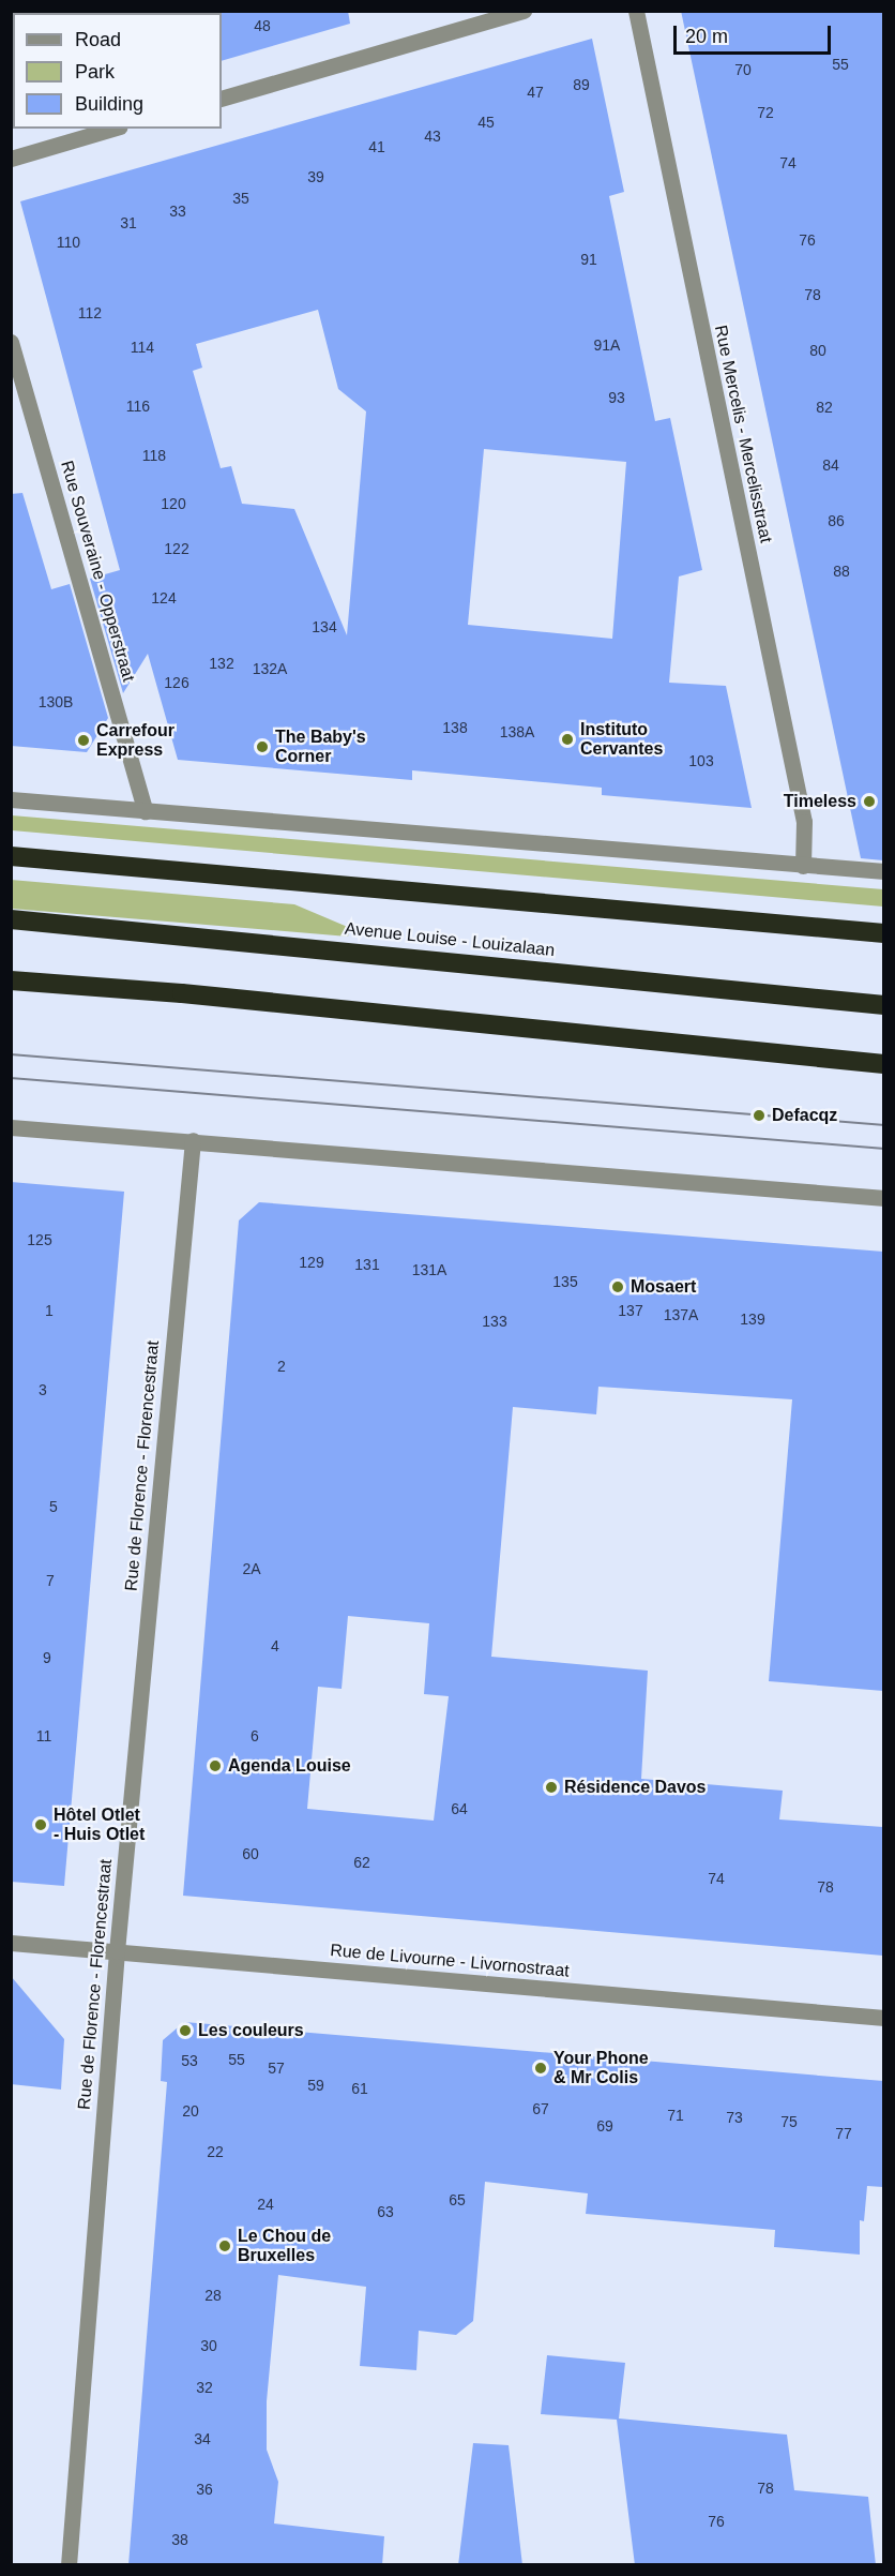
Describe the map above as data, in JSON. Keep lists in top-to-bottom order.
{
  "streets": {
    "highway": ["Avenue Louise - Louizalaan"],
    "street": [
      "Rue Mercelis - Mercelisstraat",
      "Rue Souveraine - Opperstraat",
      "Rue de Florence - Florencestraat",
      "Rue de Livourne - Livornostraat"
    ]
  },
  "crossings": [
    ["Rue de Florence - Florencestraat", "Rue de Livourne - Livornostraat"]
  ],
  "places": [
    "Instituto Cervantes",
    "Carrefour Express",
    "The Baby's Corner",
    "Timeless",
    "Defacqz",
    "Mosaert",
    "Agenda Louise",
    "Résidence Davos",
    "Hôtel Otlet - Huis Otlet",
    "Les couleurs",
    "Your Phone & Mr Colis",
    "Le Chou de Bruxelles"
  ],
  "house_numbers": [
    "48",
    "55",
    "70",
    "89",
    "47",
    "72",
    "45",
    "43",
    "41",
    "74",
    "39",
    "35",
    "33",
    "31",
    "76",
    "110",
    "91",
    "78",
    "112",
    "91A",
    "114",
    "80",
    "93",
    "116",
    "82",
    "118",
    "84",
    "120",
    "86",
    "122",
    "88",
    "124",
    "134",
    "132",
    "132A",
    "126",
    "130B",
    "138",
    "138A",
    "103",
    "125",
    "129",
    "131",
    "131A",
    "135",
    "1",
    "137",
    "137A",
    "139",
    "133",
    "2",
    "3",
    "5",
    "2A",
    "7",
    "4",
    "9",
    "11",
    "6",
    "64",
    "60",
    "62",
    "74",
    "78",
    "55",
    "53",
    "57",
    "59",
    "61",
    "67",
    "20",
    "71",
    "73",
    "75",
    "69",
    "77",
    "22",
    "65",
    "24",
    "63",
    "28",
    "30",
    "32",
    "34",
    "78",
    "36",
    "76",
    "38"
  ],
  "legend": ["Road", "Park", "Building"],
  "scale_bar": "20 m"
}
